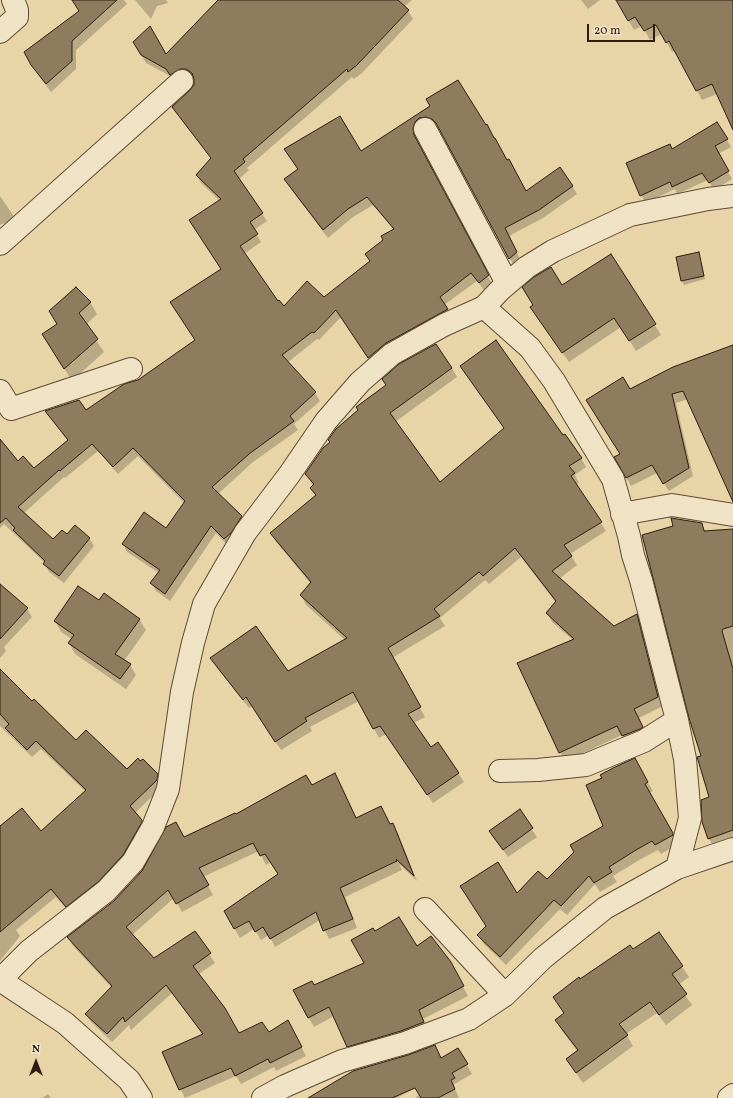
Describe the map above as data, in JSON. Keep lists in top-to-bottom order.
{
  "scale_bar": "20 m",
  "north": "top"
}
